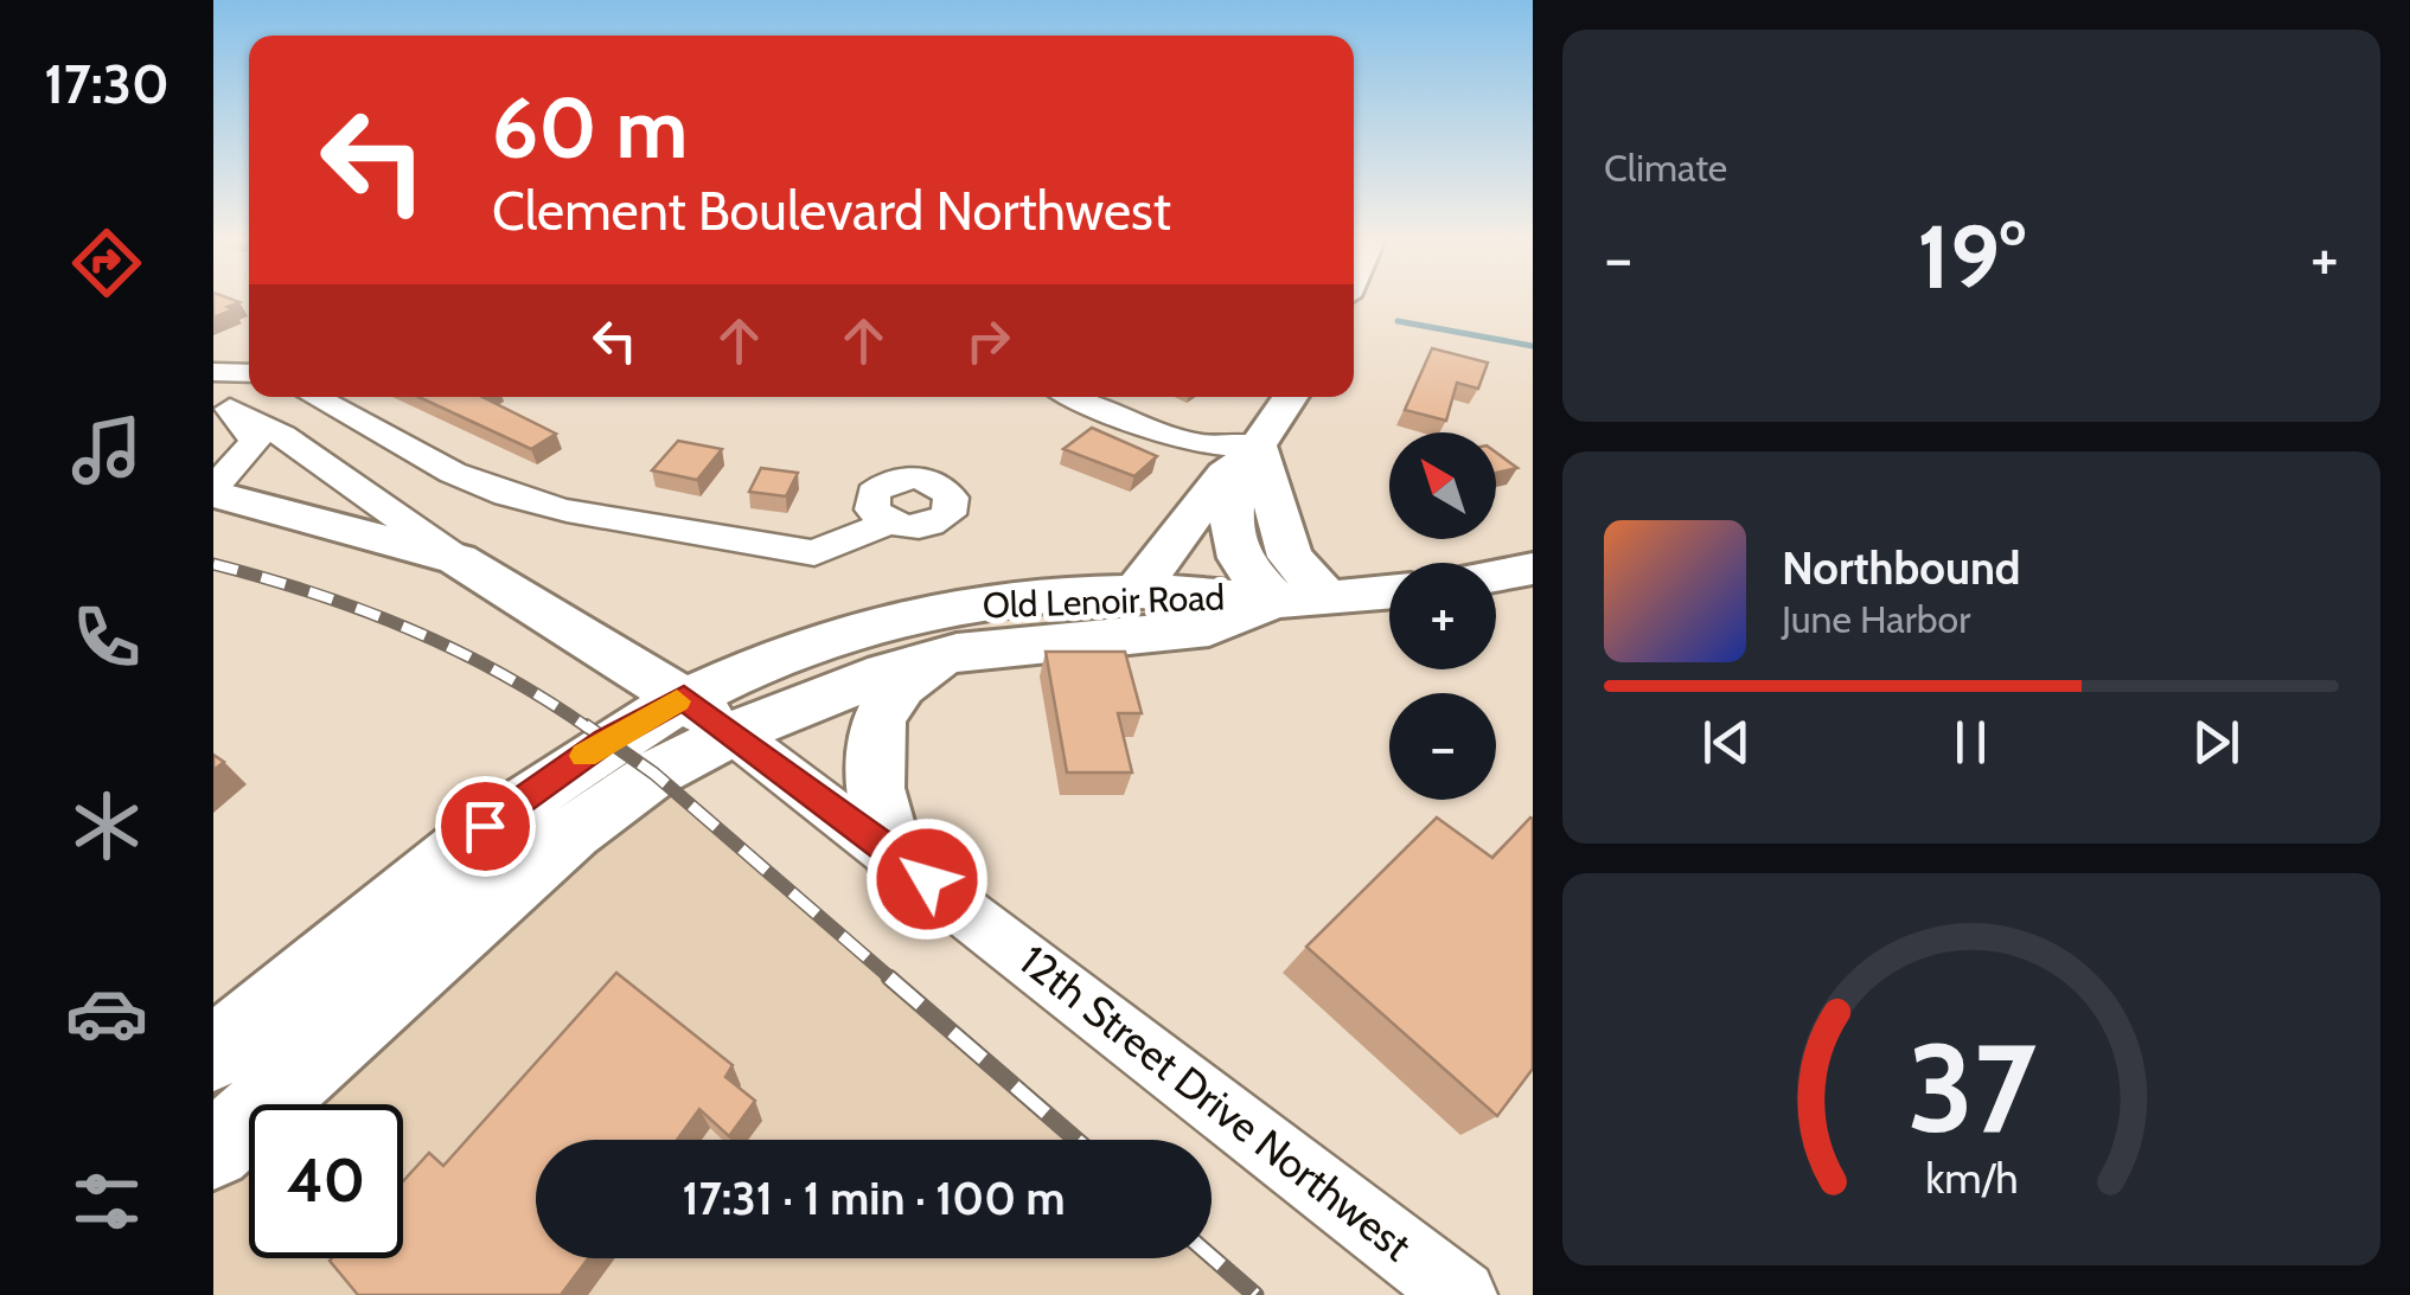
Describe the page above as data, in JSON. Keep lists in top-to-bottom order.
{
  "streets": {
    "main road": ["Old Lenoir Road"],
    "street": ["12th Street Drive Northwest"]
  },
  "crossings": [
    ["Old Lenoir Road", "12th Street Drive Northwest"]
  ],
  "north": "top left",
  "page": {
    "tabs": "17:30",
    "tile": "Climate",
    "turn": ["60 m", "Clement Boulevard Northwest"],
    "heat": ["−", "19°", "+"],
    "map_buttons": ["+", "−"],
    "song": ["Northbound", "June Harbor"],
    "limit": "40",
    "trip": "17:31 · 1 min · 100 m",
    "gauge": ["37", "km/h"]
  }
}
